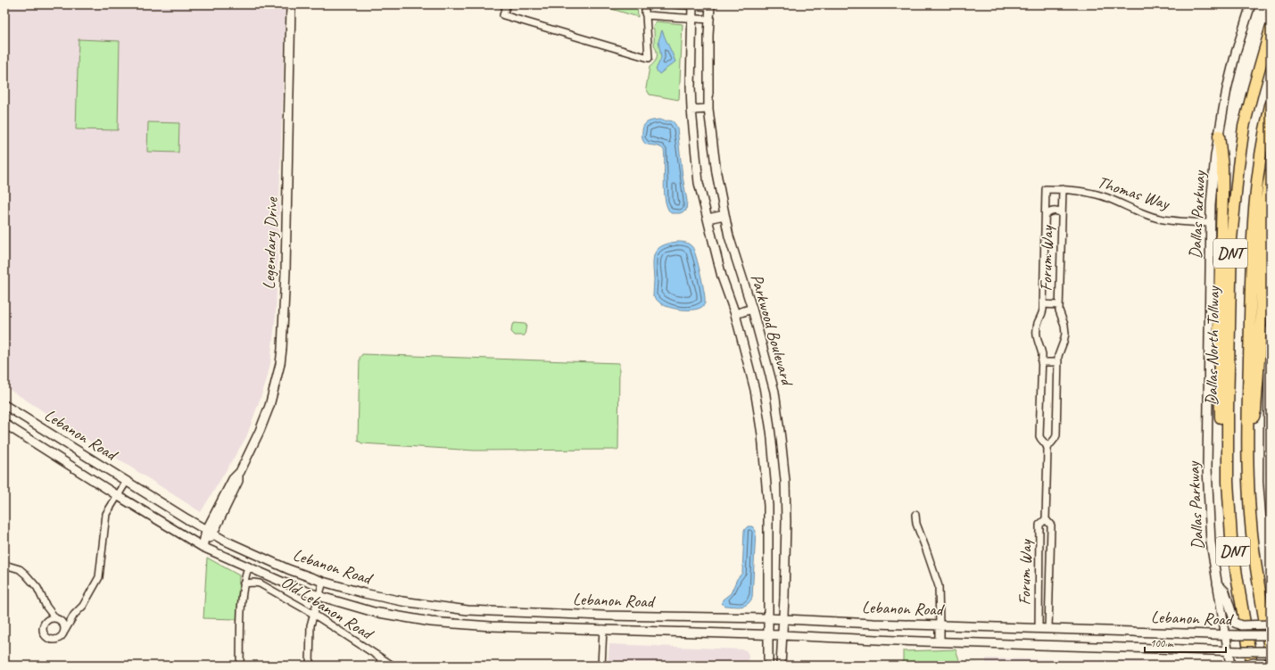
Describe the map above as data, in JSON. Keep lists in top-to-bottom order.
{
  "streets": {
    "highway": ["DNT", "Dallas North Tollway"],
    "main road": [
      "Dallas Parkway",
      "Legendary Drive",
      "Parkwood Boulevard",
      "Lebanon Road"
    ],
    "street": ["Thomas Way", "Forum Way", "Old Lebanon Road"]
  },
  "crossings": [
    ["Thomas Way", "Dallas Parkway"],
    ["Thomas Way", "Forum Way"],
    ["Dallas Parkway", "Lebanon Road"],
    ["Legendary Drive", "Lebanon Road"],
    ["DNT", "Lebanon Road"],
    ["Forum Way", "Lebanon Road"],
    ["Parkwood Boulevard", "Lebanon Road"]
  ],
  "scale_bar": "100 m"
}
